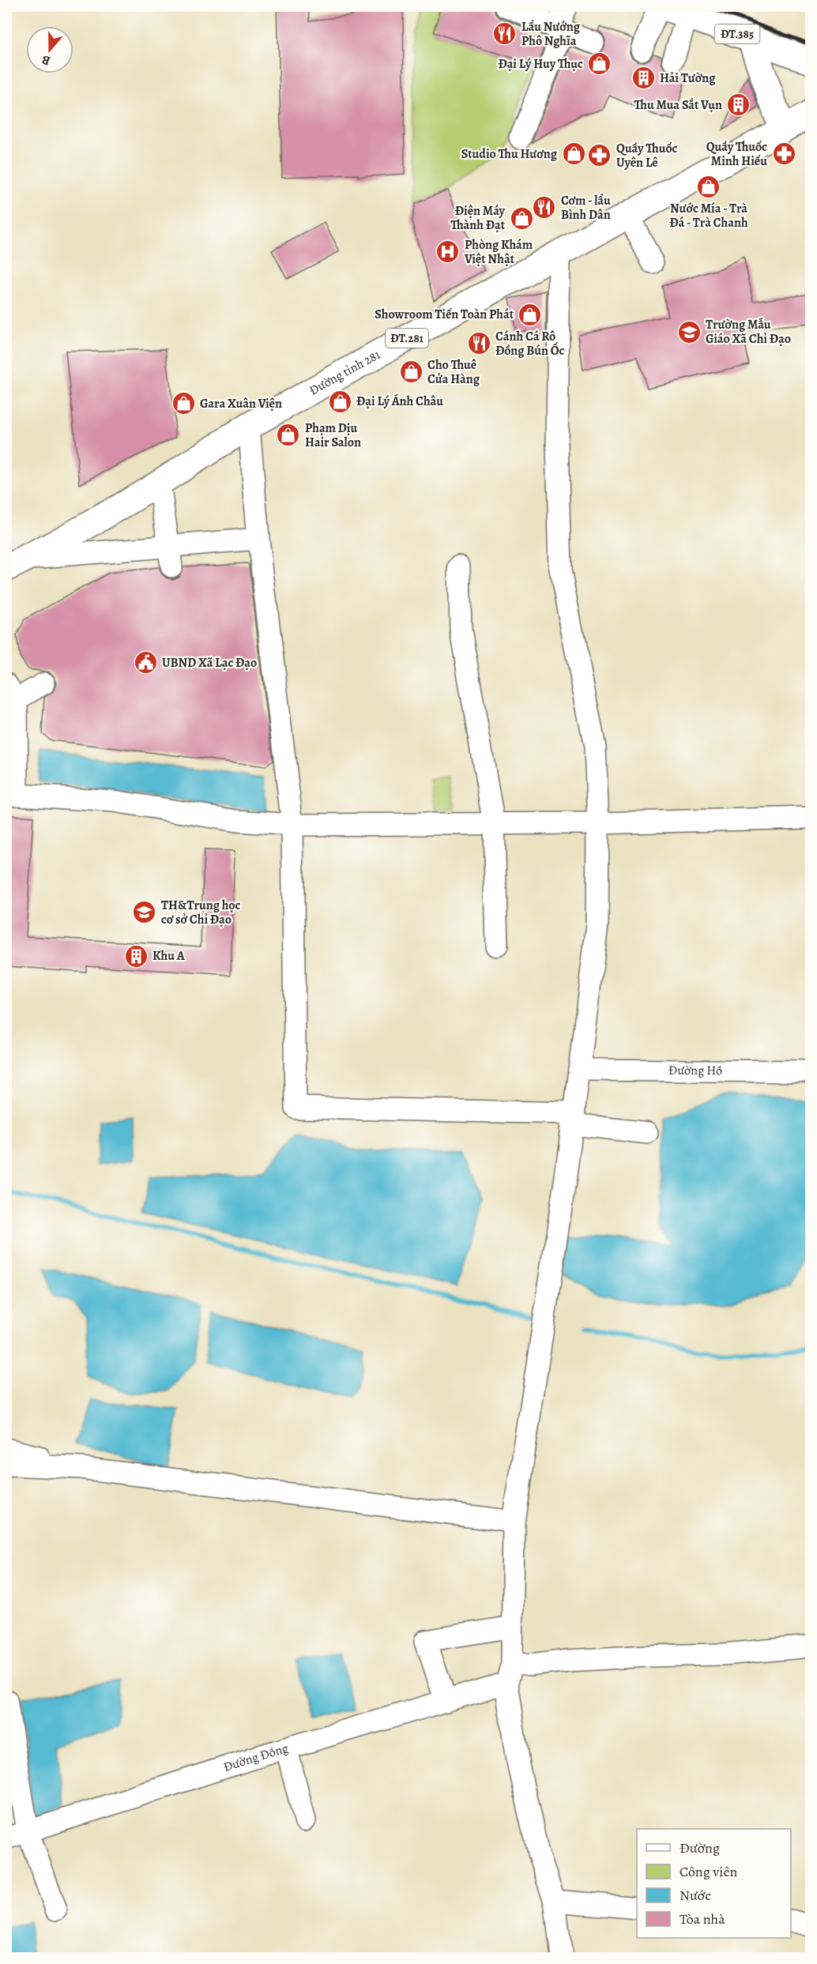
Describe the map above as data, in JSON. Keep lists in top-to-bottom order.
{
  "streets": {
    "main road": ["ĐT.385", "ĐT.281", "Đường tỉnh 281"],
    "street": ["Đường Hồ", "Đường Đồng"]
  },
  "places": {
    "restaurant": ["Lẩu Nướng Phô Nghĩa", "Cơm - lẩu Bình Dân", "Cánh Cá Rô Đồng Bún Ốc"],
    "shop": [
      "Đại Lý Huy Thục",
      "Studio Thu Hương",
      "Nước Mía - Trà Đá - Trà Chanh",
      "Điện Máy Thành Đạt",
      "Showroom Tiến Toàn Phát",
      "Cho Thuê Cửa Hàng",
      "Đại Lý Ánh Châu",
      "Gara Xuân Viện",
      "Phạm Dịu Hair Salon"
    ],
    "building": ["Hải Tường", "Thu Mua Sắt Vụn", "Khu A"],
    "pharmacy": ["Quầy Thuốc Minh Hiếu", "Quầy Thuốc Uyên Lê"],
    "hospital": ["Phòng Khám Việt Nhật"],
    "school or university": ["Trường Mẫu Giáo Xã Chỉ Đạo", "TH&Trung học cơ sở Chỉ Đạo"],
    "public building": ["UBND Xã Lạc Đạo"]
  },
  "legend": [
    "Đường",
    "Công viên",
    "Nước",
    "Tòa nhà"
  ],
  "north": "bottom"
}
